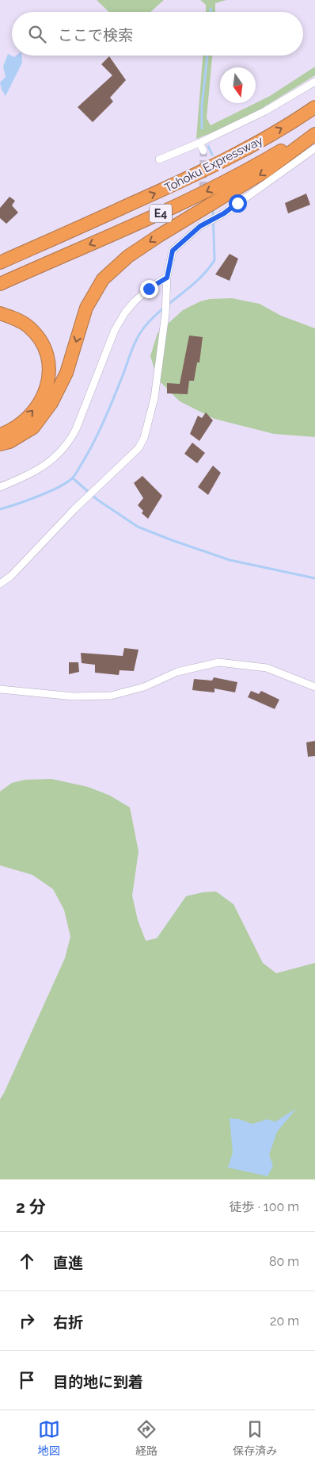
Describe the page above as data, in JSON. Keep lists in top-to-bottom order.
{
  "streets": {
    "highway": ["Tohoku Expressway", "E4"]
  },
  "north": "bottom",
  "page": {
    "search": "ここで検索",
    "heading": ["2 分", "徒歩 · 100 m"],
    "list": [
      ["直進", "80 m"],
      ["右折", "20 m"],
      "目的地に到着"
    ],
    "nav": ["地図", "経路", "保存済み"]
  }
}
